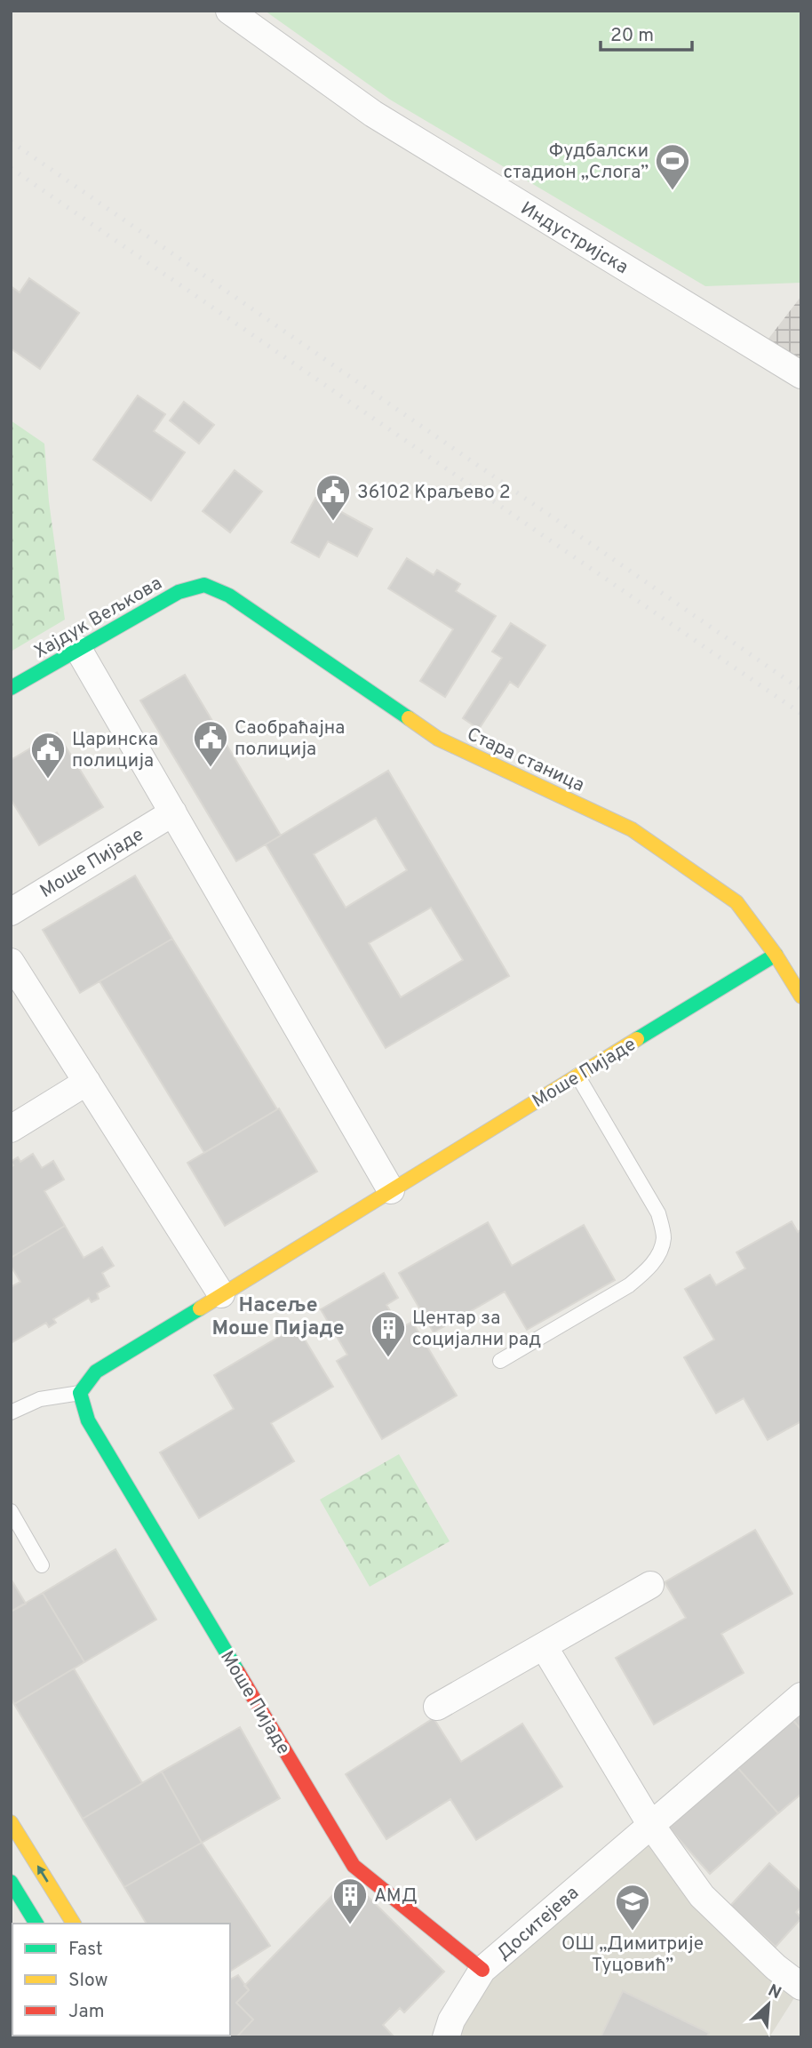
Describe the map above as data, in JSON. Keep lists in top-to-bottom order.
{
  "streets": {
    "street": [
      "Индустријска",
      "Хајдук Вељкова",
      "Стара станица",
      "Моше Пијаде",
      "Доситејева"
    ]
  },
  "crossings": [
    ["Хајдук Вељкова", "Стара станица"],
    ["Стара станица", "Моше Пијаде"],
    ["Моше Пијаде", "Доситејева"]
  ],
  "districts": ["Насеље Моше Пијаде"],
  "places": {
    "sports": ["Фудбалски стадион „Слога”"],
    "public building": ["36102 Краљево 2", "Саобраћајна полиција", "Царинска полиција"],
    "building": ["Центар за социјални рад", "АМД"],
    "school or university": ["ОШ „Димитрије Туцовић”"]
  },
  "legend": ["Fast", "Slow", "Jam"],
  "scale_bar": "20 m",
  "north": "top right"
}
